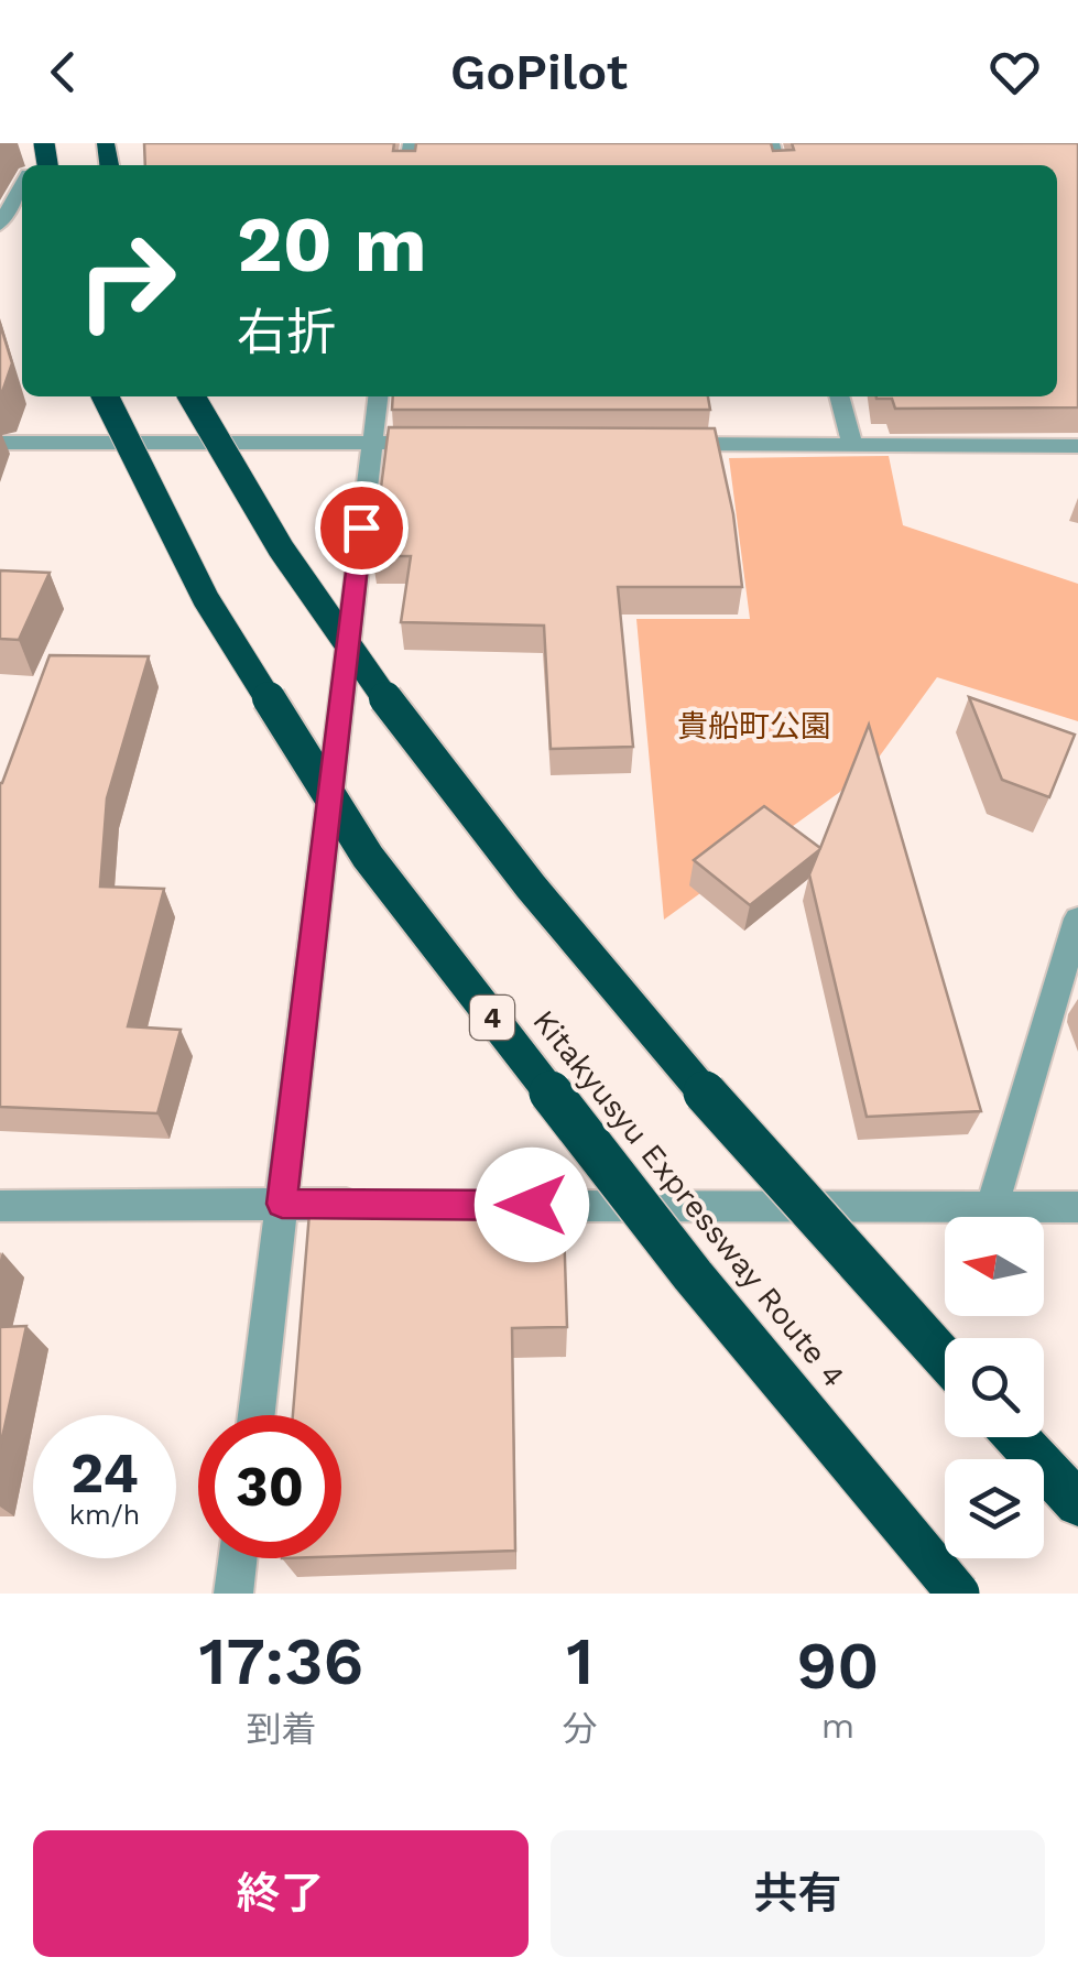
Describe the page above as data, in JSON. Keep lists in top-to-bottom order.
{
  "streets": {
    "highway": ["4", "Kitakyusyu Expressway Route 4"]
  },
  "parks": ["貴船町公園"],
  "north": "left",
  "page": {
    "header": "GoPilot",
    "turn": ["20 m", "右折"],
    "speed": "24 km/h",
    "limit": "30",
    "eta": [
      "17:36",
      "到着",
      "1",
      "分",
      "90",
      "m"
    ],
    "buttons": ["終了", "共有"]
  }
}
